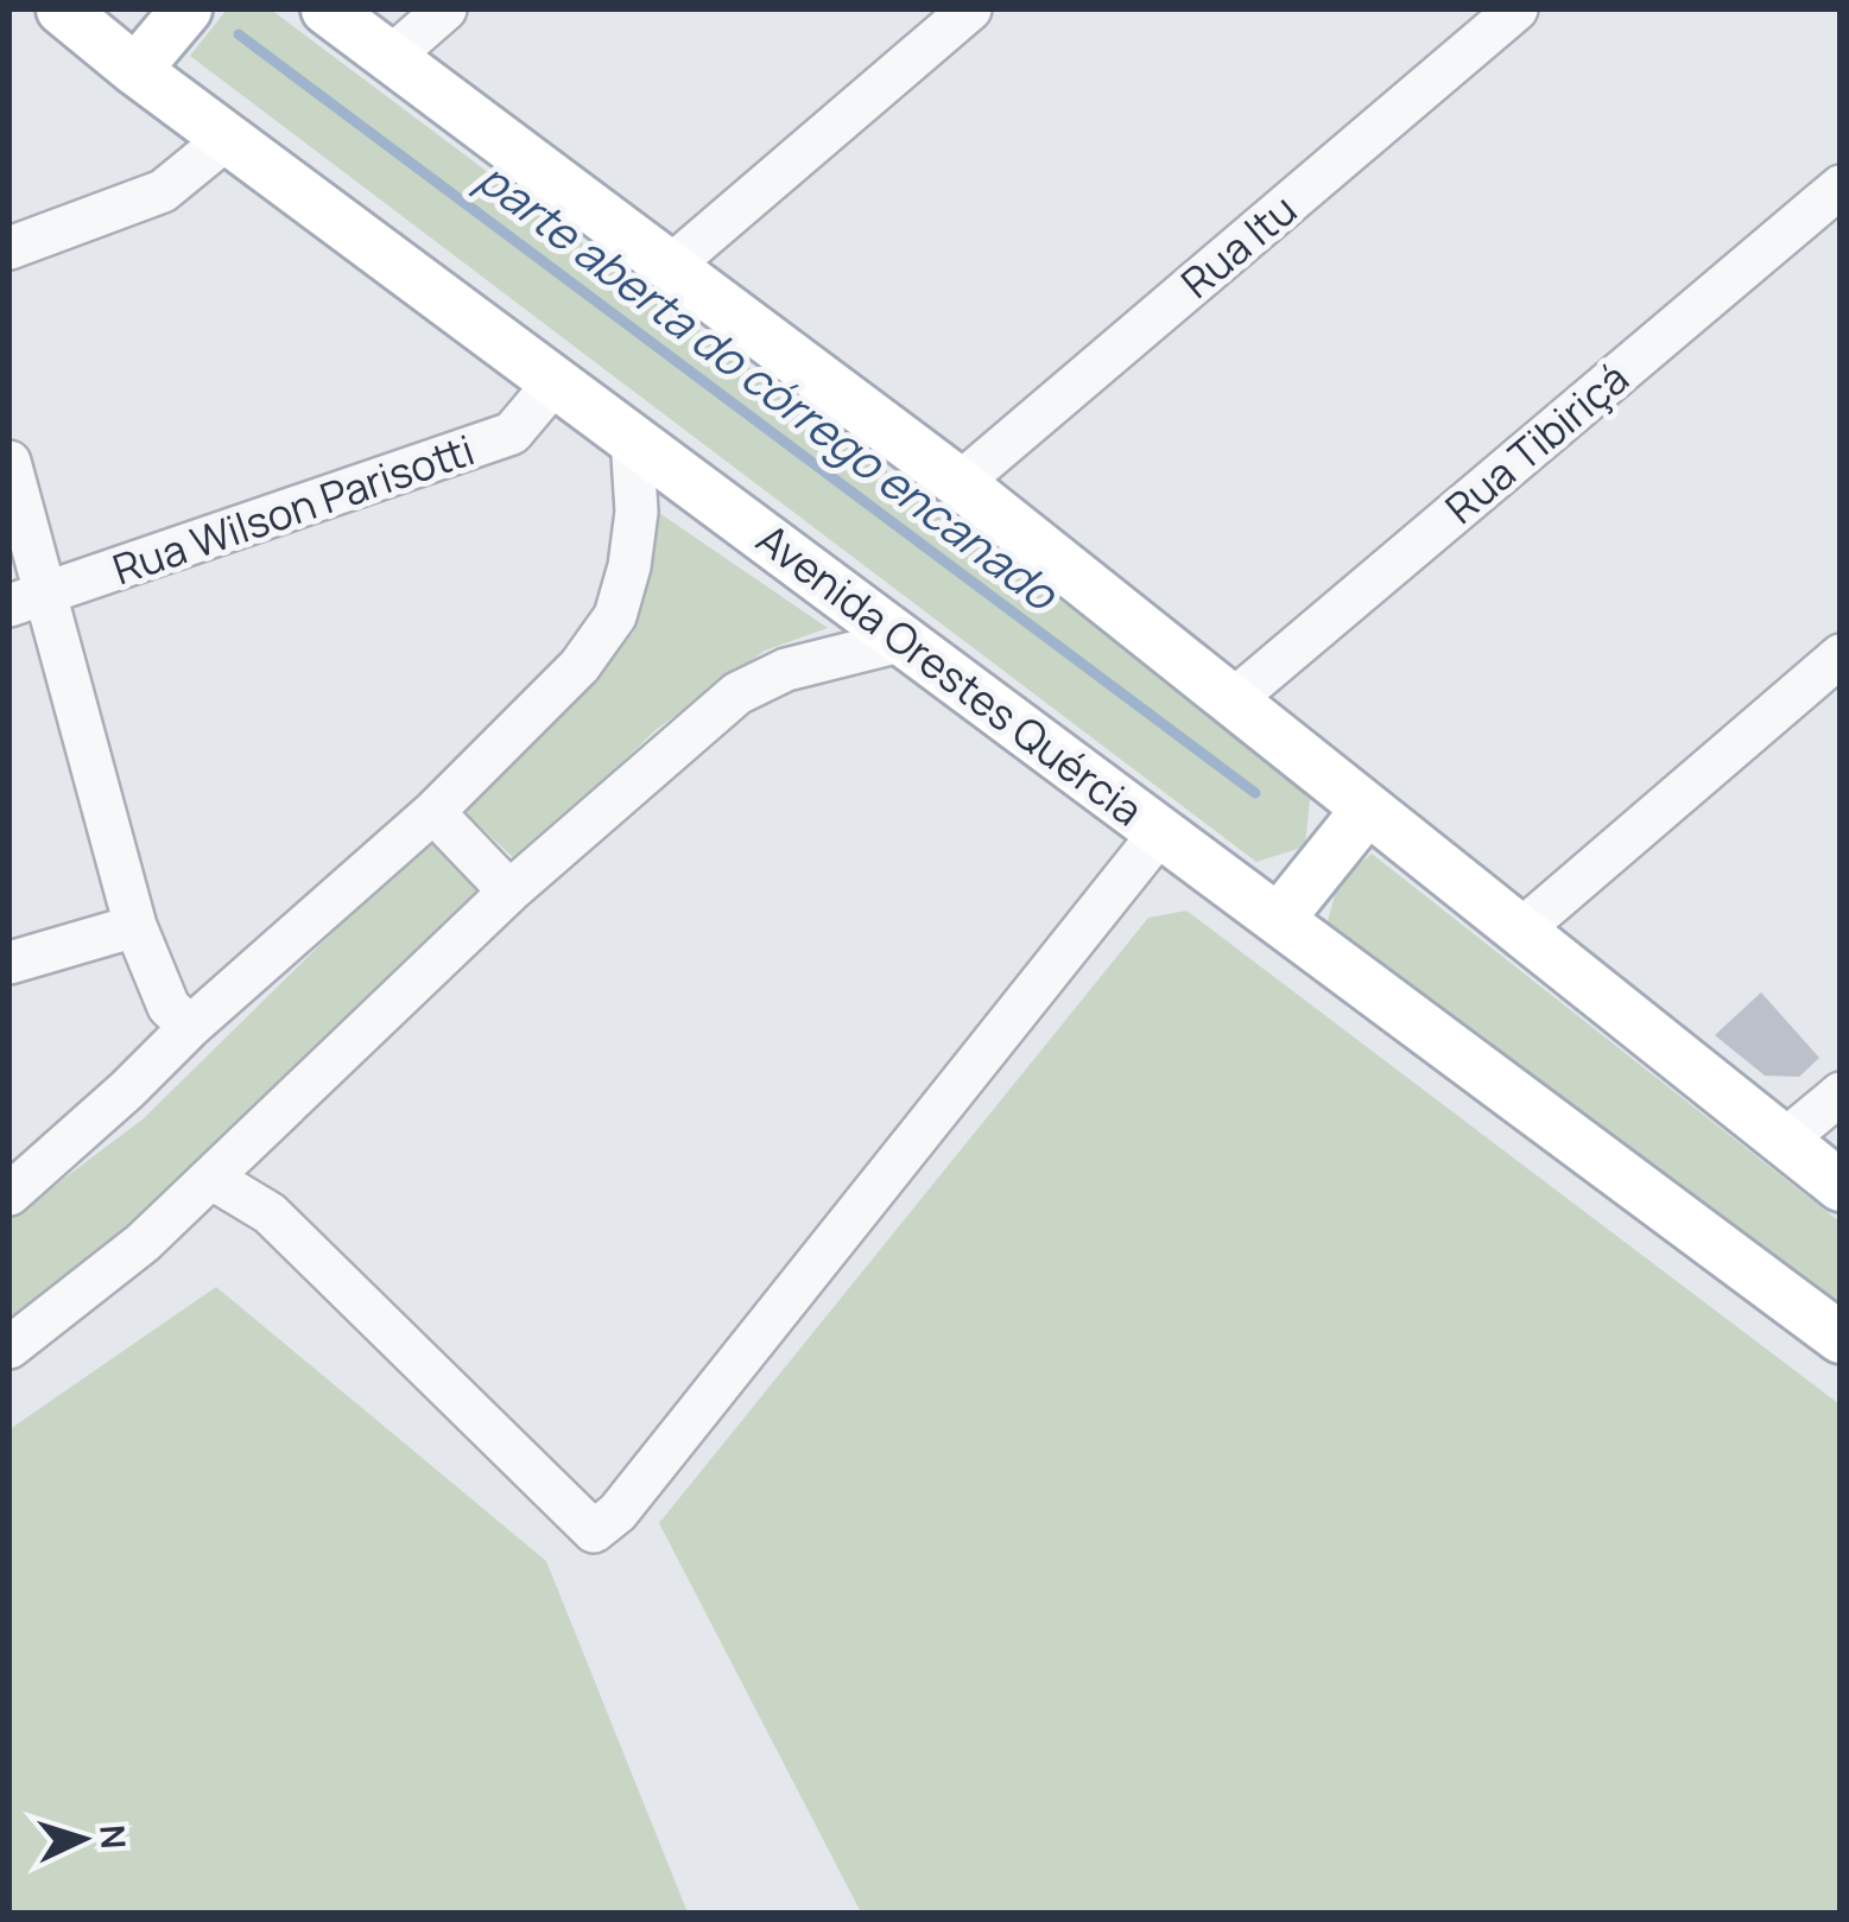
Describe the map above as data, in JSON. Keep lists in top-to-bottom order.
{
  "streets": {
    "main road": ["Avenida Orestes Quércia"],
    "street": ["Rua Itu", "Rua Tibiriçá", "Rua Wilson Parisotti"]
  },
  "crossings": [
    ["Rua Wilson Parisotti", "Avenida Orestes Quércia"]
  ],
  "water": ["parte aberta do córrego encanado"],
  "north": "right"
}
